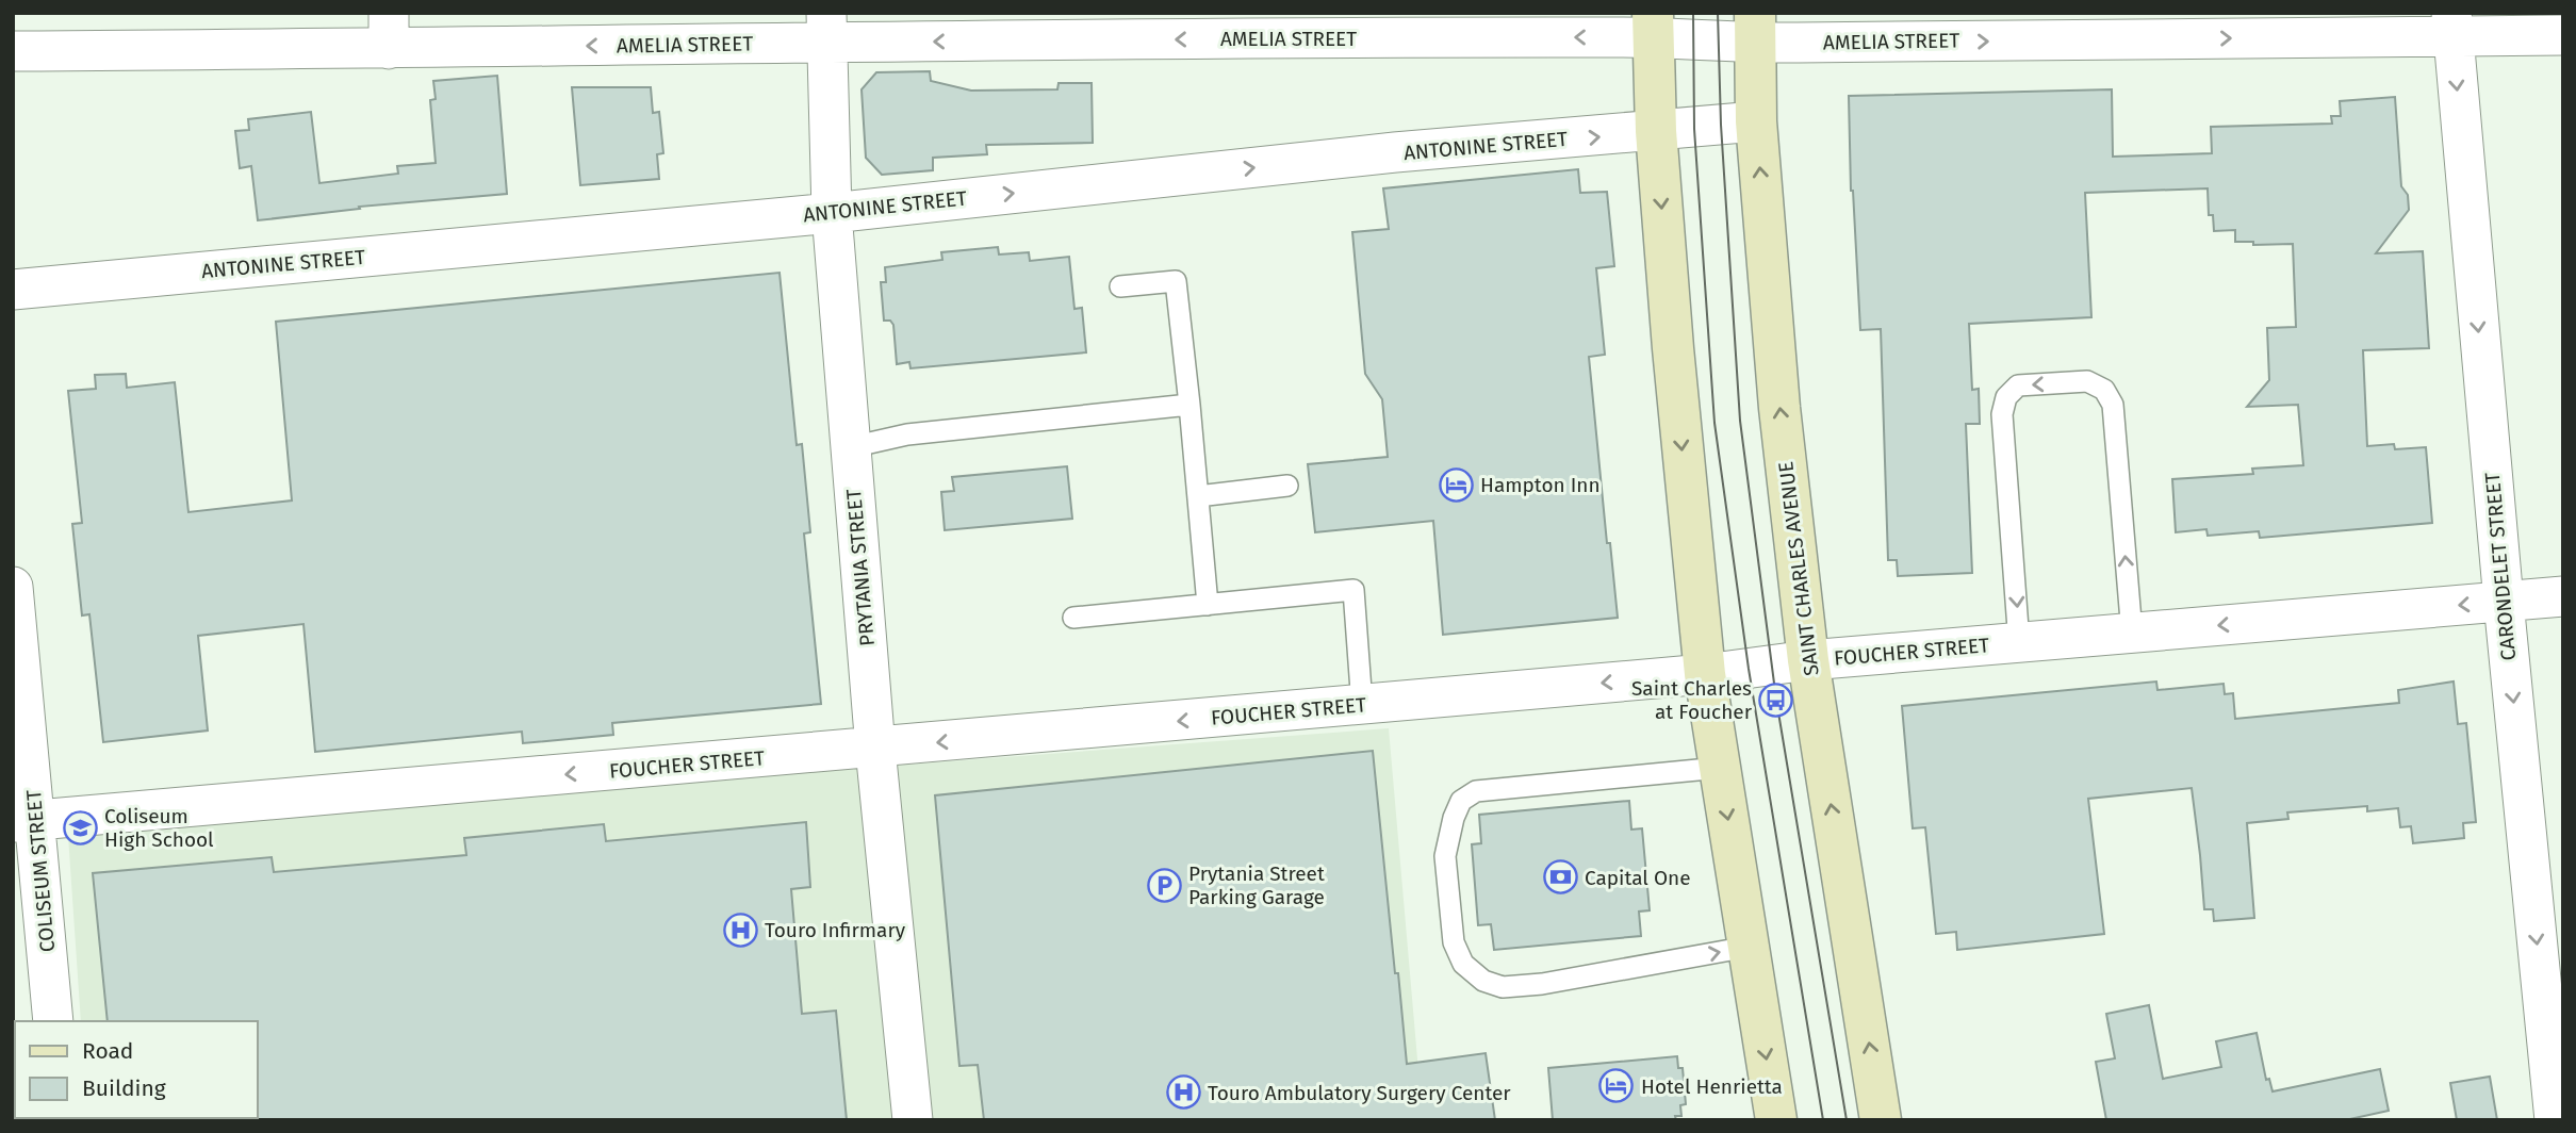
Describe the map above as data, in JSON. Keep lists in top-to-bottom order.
{
  "streets": {
    "main road": ["SAINT CHARLES AVENUE"],
    "street": [
      "AMELIA STREET",
      "ANTONINE STREET",
      "CARONDELET STREET",
      "PRYTANIA STREET",
      "FOUCHER STREET",
      "COLISEUM STREET"
    ]
  },
  "crossings": [
    ["AMELIA STREET", "CARONDELET STREET"],
    ["AMELIA STREET", "PRYTANIA STREET"],
    ["AMELIA STREET", "SAINT CHARLES AVENUE"],
    ["ANTONINE STREET", "PRYTANIA STREET"],
    ["ANTONINE STREET", "SAINT CHARLES AVENUE"],
    ["CARONDELET STREET", "FOUCHER STREET"],
    ["PRYTANIA STREET", "FOUCHER STREET"],
    ["SAINT CHARLES AVENUE", "FOUCHER STREET"],
    ["FOUCHER STREET", "COLISEUM STREET"]
  ],
  "one_way": ["ANTONINE STREET", "CARONDELET STREET", "FOUCHER STREET"],
  "places": {
    "hotel": ["Hampton Inn", "Hotel Henrietta"],
    "bus stop": ["Saint Charles at Foucher"],
    "school or university": ["Coliseum High School"],
    "bank": ["Capital One"],
    "parking": ["Prytania Street Parking Garage"],
    "hospital": ["Touro Infirmary", "Touro Ambulatory Surgery Center"]
  },
  "legend": ["Road", "Building"]
}
